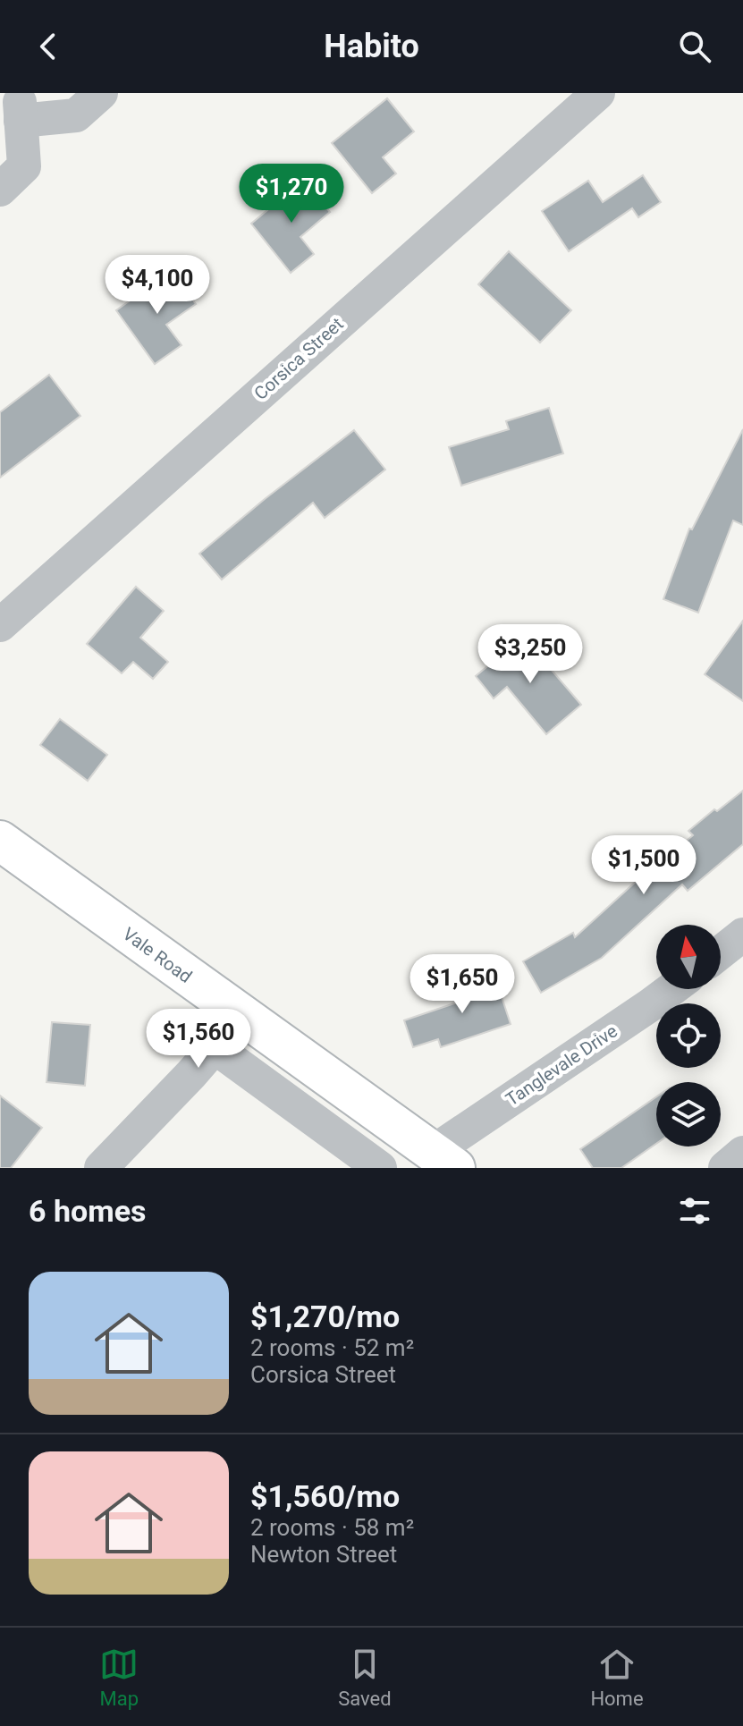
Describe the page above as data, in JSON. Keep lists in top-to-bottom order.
{
  "streets": {
    "main road": ["Vale Road"],
    "street": ["Corsica Street", "Tanglevale Drive"]
  },
  "crossings": [
    ["Vale Road", "Tanglevale Drive"]
  ],
  "north": "top",
  "page": {
    "header": "Habito",
    "price": [
      "$1,270",
      "$4,100",
      "$3,250",
      "$1,500",
      "$1,650",
      "$1,560"
    ],
    "heading": "6 homes",
    "list": [
      {
        "name": "$1,270/mo",
        "note": "2 rooms · 52 m² · Corsica Street"
      },
      {
        "name": "$1,560/mo",
        "note": "2 rooms · 58 m² · Newton Street"
      }
    ],
    "tabs": ["Map", "Saved", "Home"]
  }
}
